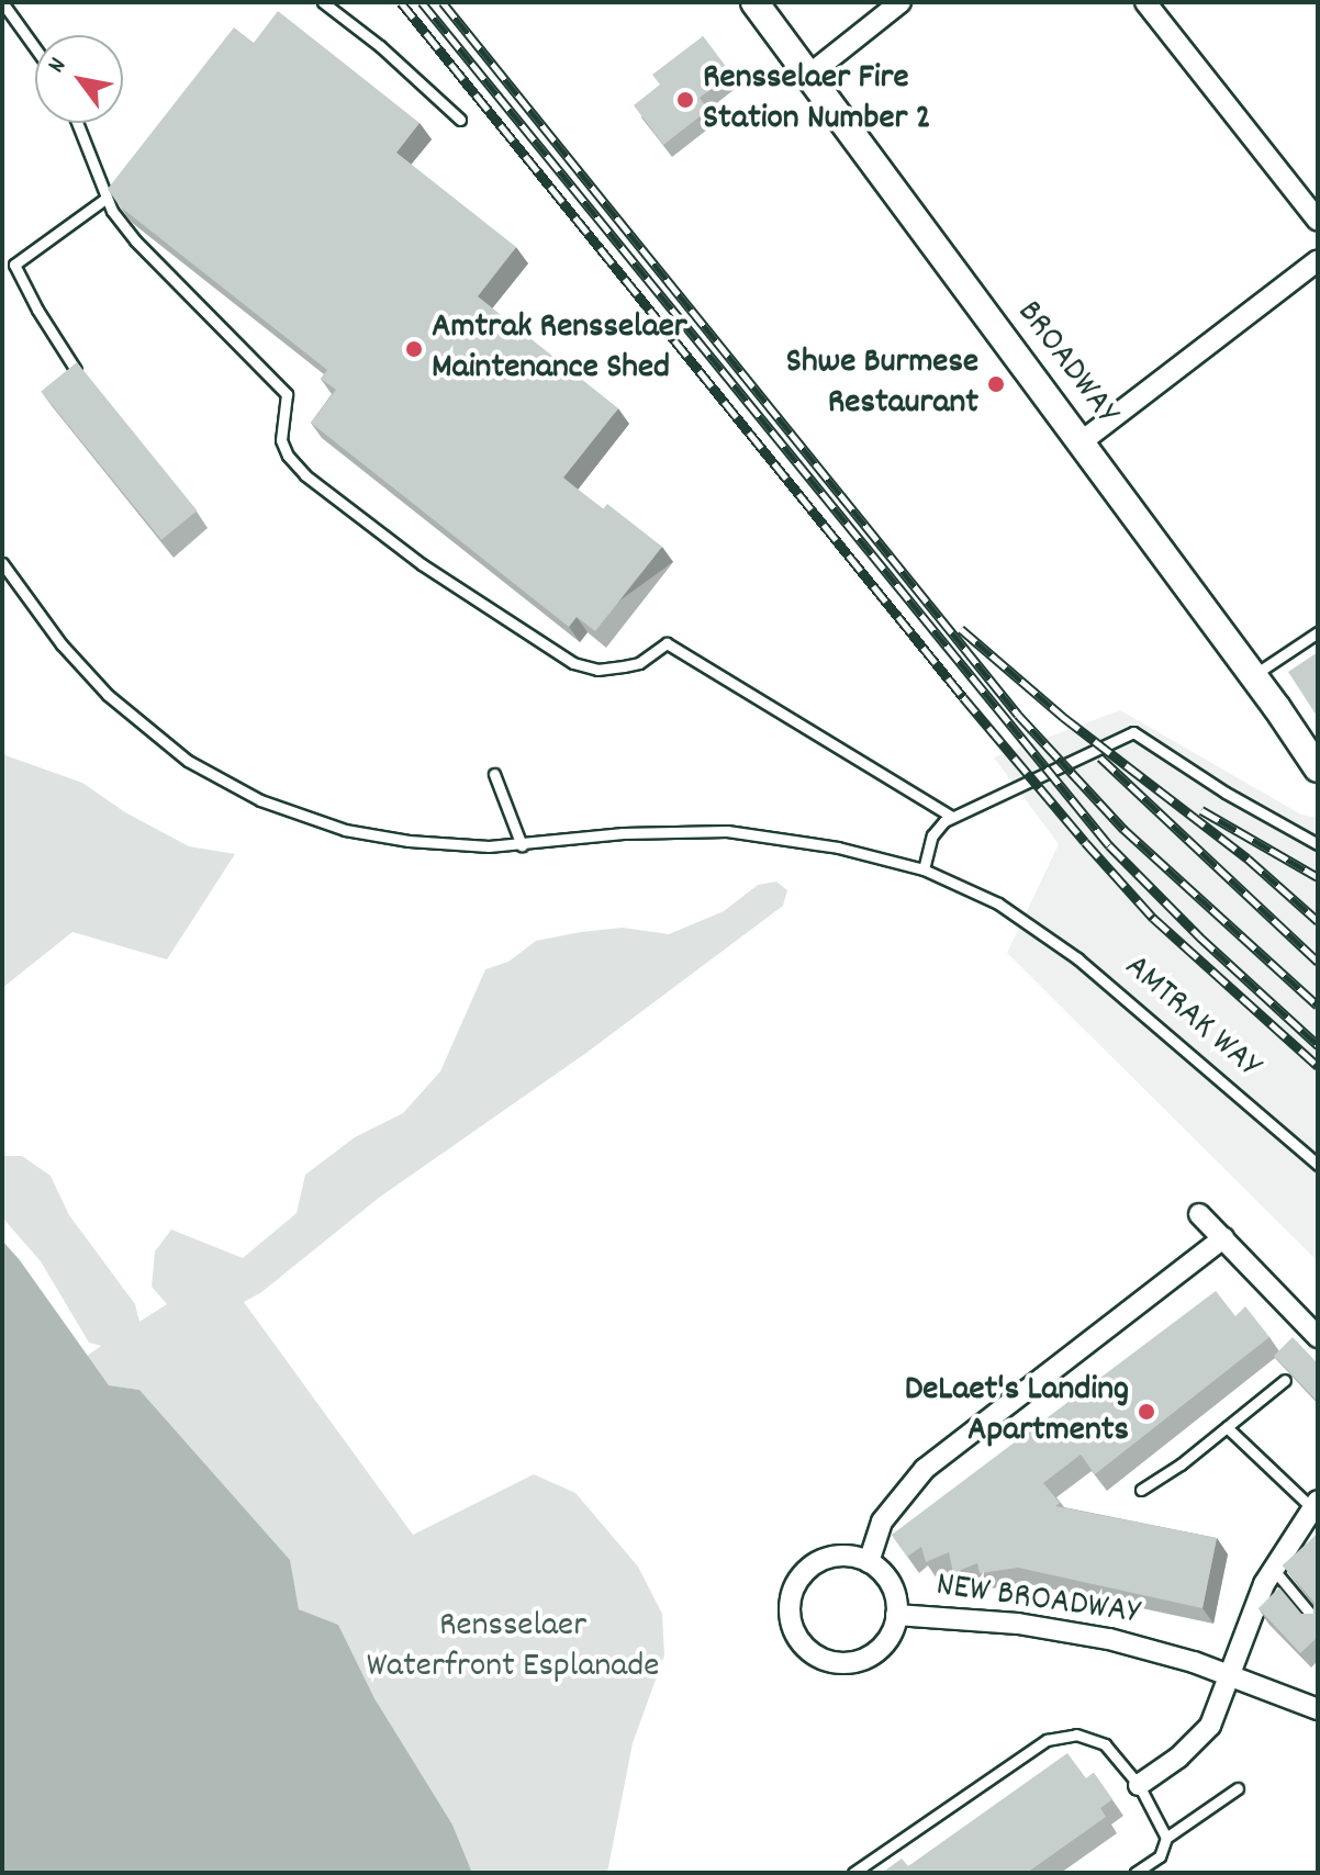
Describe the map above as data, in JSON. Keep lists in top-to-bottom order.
{
  "streets": {
    "street": ["BROADWAY", "NEW BROADWAY"],
    "lane": ["AMTRAK WAY"]
  },
  "parks": ["Rensselaer Waterfront Esplanade"],
  "places": [
    "Rensselaer Fire Station Number 2",
    "Amtrak Rensselaer Maintenance Shed",
    "Shwe Burmese Restaurant",
    "DeLaet's Landing Apartments"
  ],
  "north": "top left"
}
